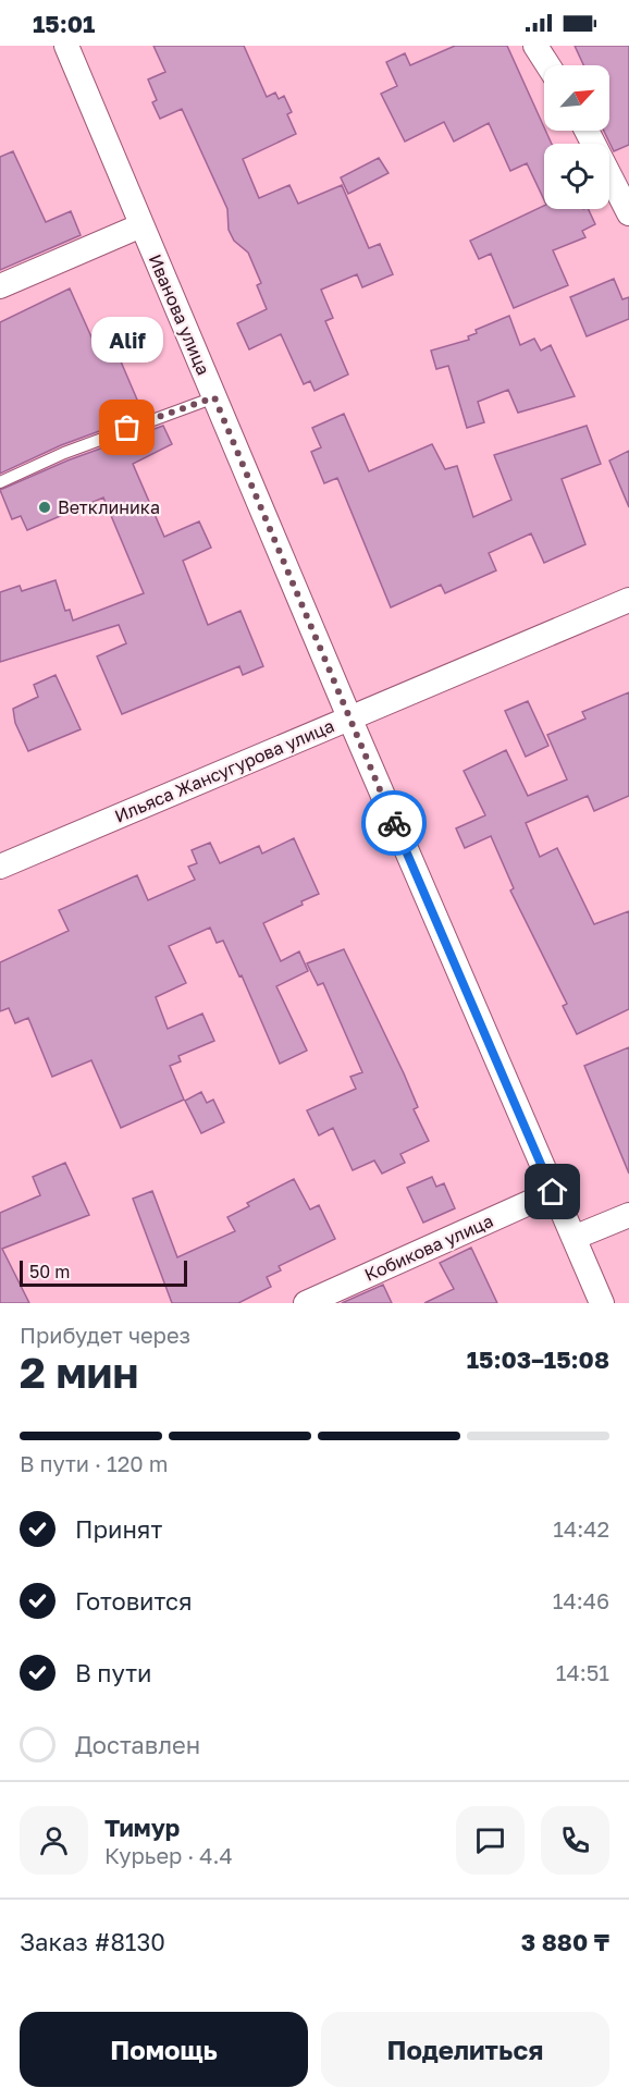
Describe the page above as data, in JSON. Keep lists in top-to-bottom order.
{
  "streets": {
    "street": ["Иванова улица", "Ильяса Жансугурова улица", "Кобикова улица"]
  },
  "crossings": [
    ["Иванова улица", "Ильяса Жансугурова улица"],
    ["Иванова улица", "Кобикова улица"]
  ],
  "places": ["Alif", "Ветклиника"],
  "scale_bar": "50 m",
  "north": "top right",
  "page": {
    "status": "15:01",
    "bubble": "Alif",
    "scale": "50 m",
    "heading": ["2 мин", "Прибудет через", "15:03–15:08"],
    "panel": [
      "Тимур",
      "Курьер · 4.4",
      "Заказ #8130",
      "3 880 ₸"
    ],
    "bar": "В пути · 120 m",
    "list": [
      ["Принят", "14:42"],
      ["Готовится", "14:46"],
      ["В пути", "14:51"],
      "Доставлен"
    ],
    "buttons": ["Помощь", "Поделиться"]
  }
}
